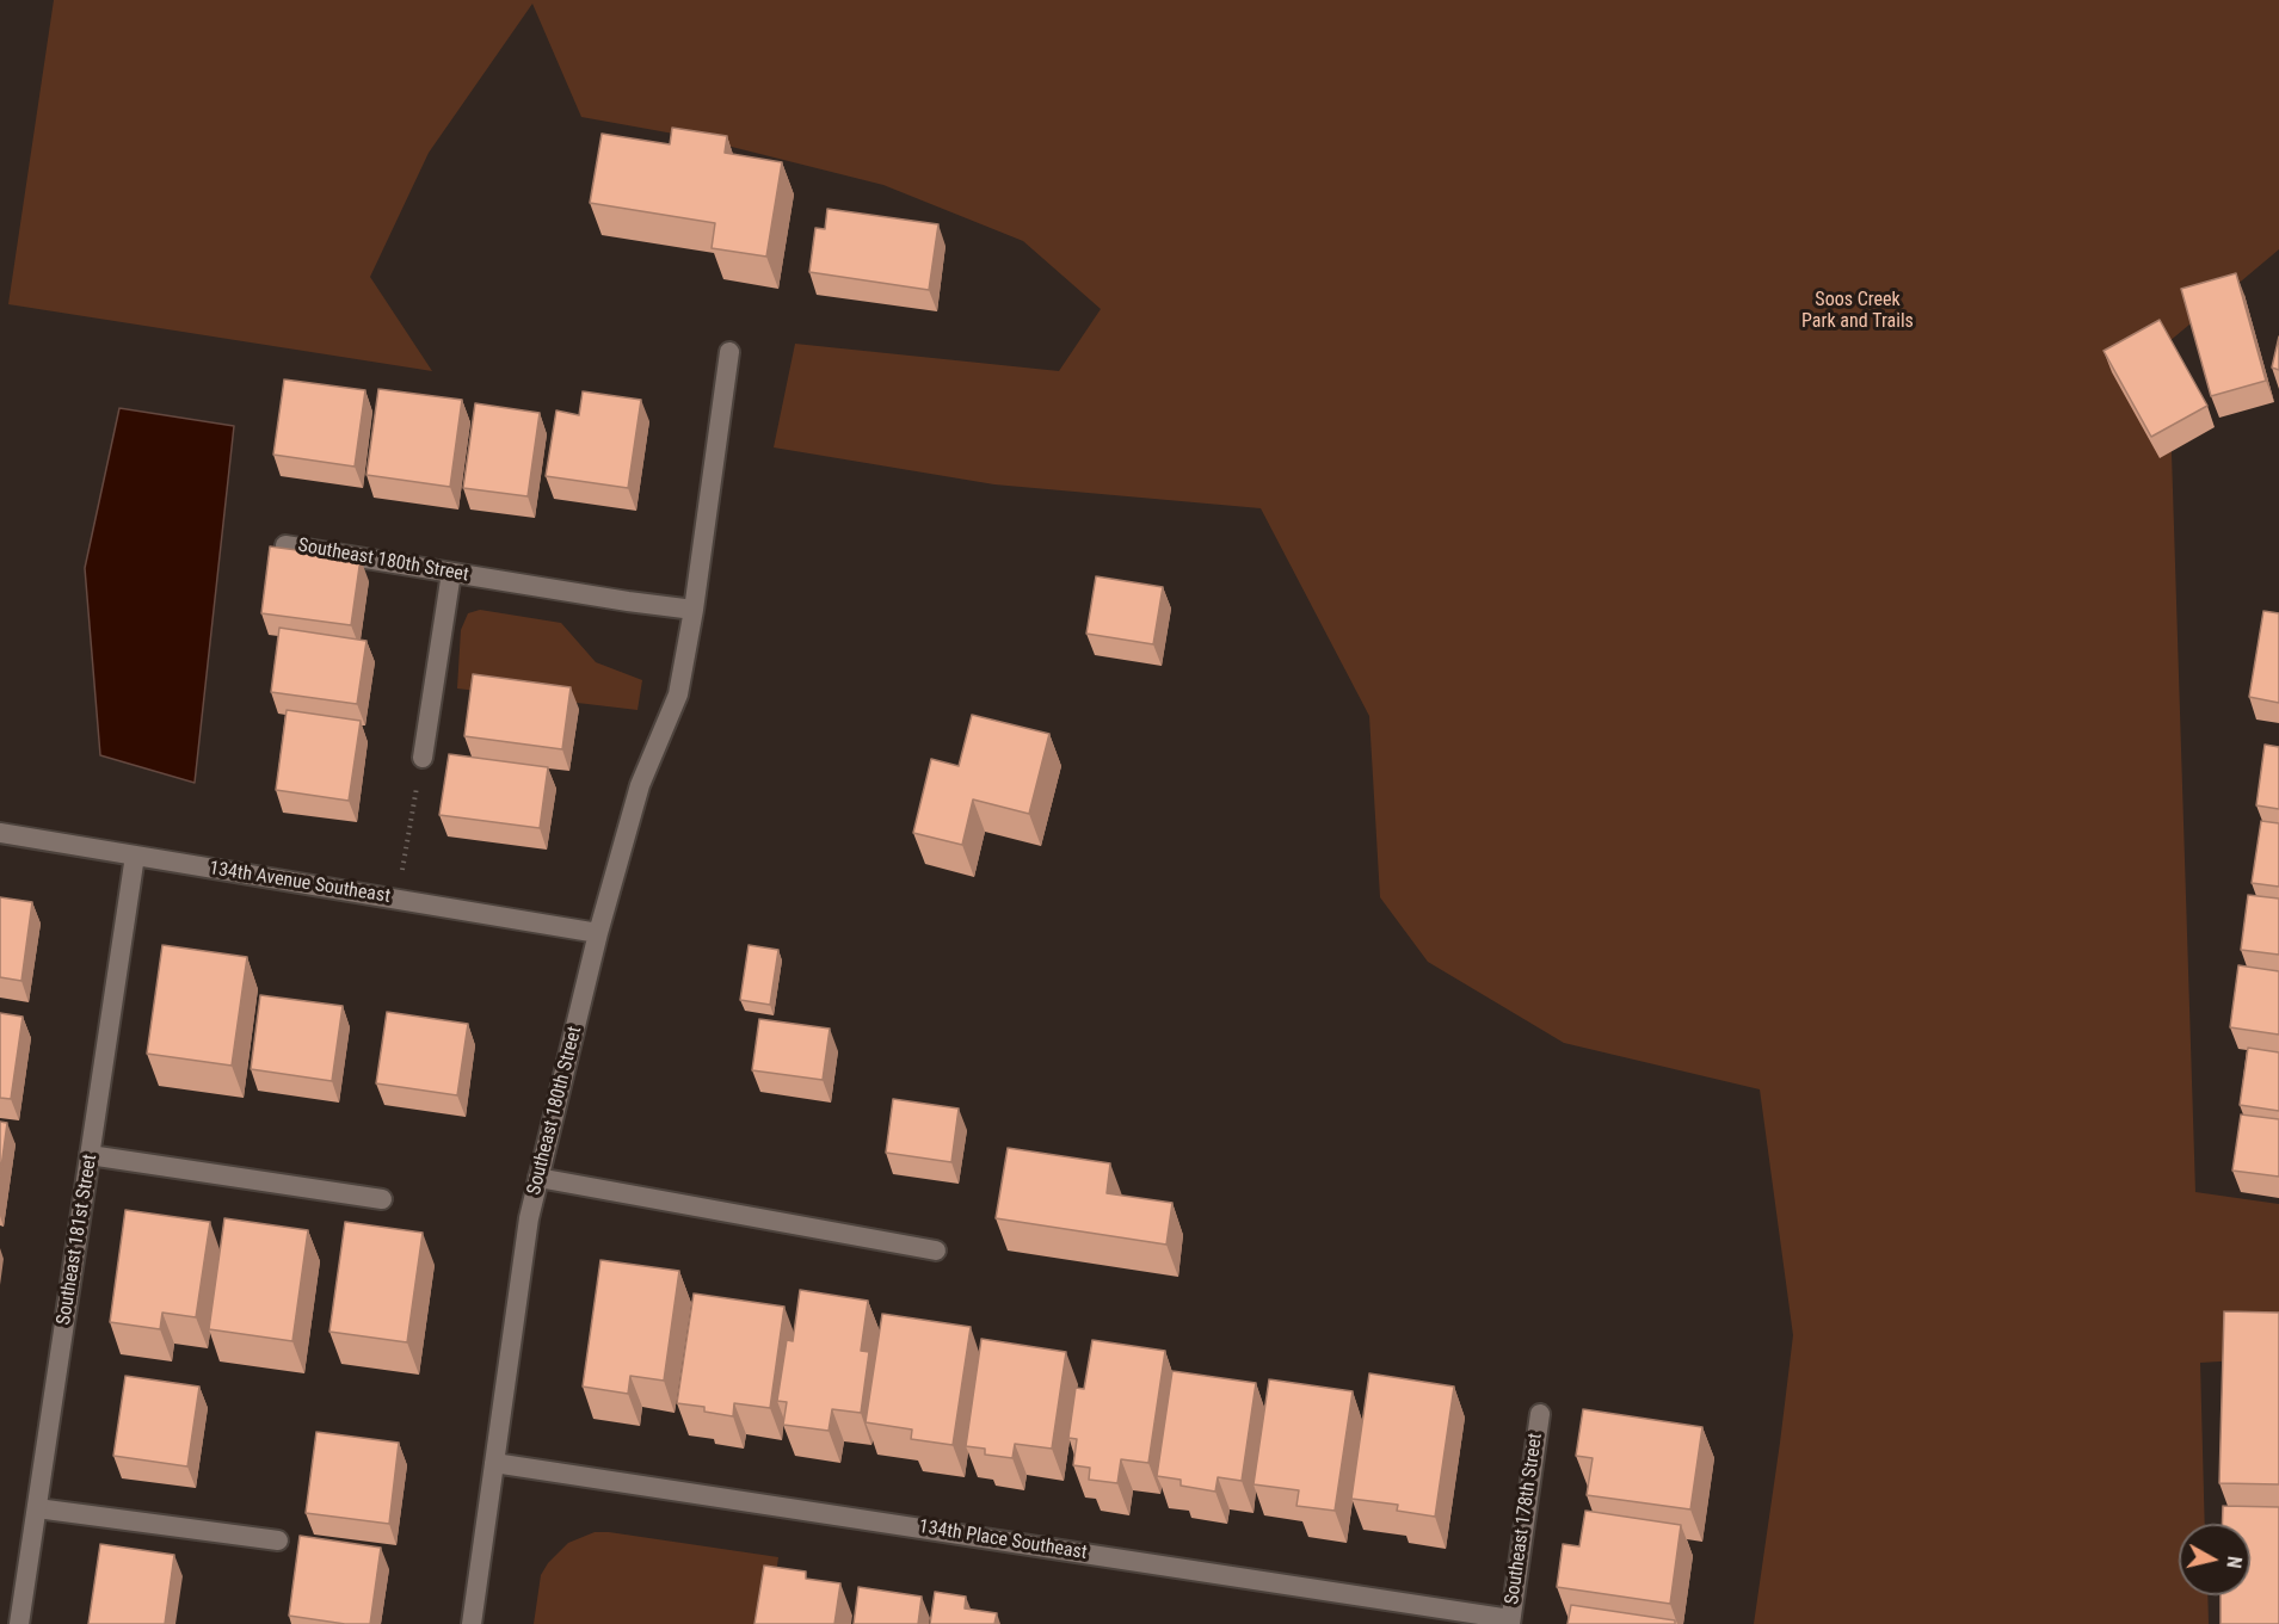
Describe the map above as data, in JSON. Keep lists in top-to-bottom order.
{
  "streets": {
    "street": [
      "Southeast 180th Street",
      "134th Avenue Southeast",
      "Southeast 181st Street",
      "Southeast 178th Street",
      "134th Place Southeast"
    ]
  },
  "crossings": [
    ["Southeast 180th Street", "134th Avenue Southeast"],
    ["Southeast 180th Street", "134th Place Southeast"],
    ["134th Avenue Southeast", "Southeast 181st Street"],
    ["Southeast 178th Street", "134th Place Southeast"]
  ],
  "parks": ["Soos Creek Park and Trails"],
  "north": "right"
}
